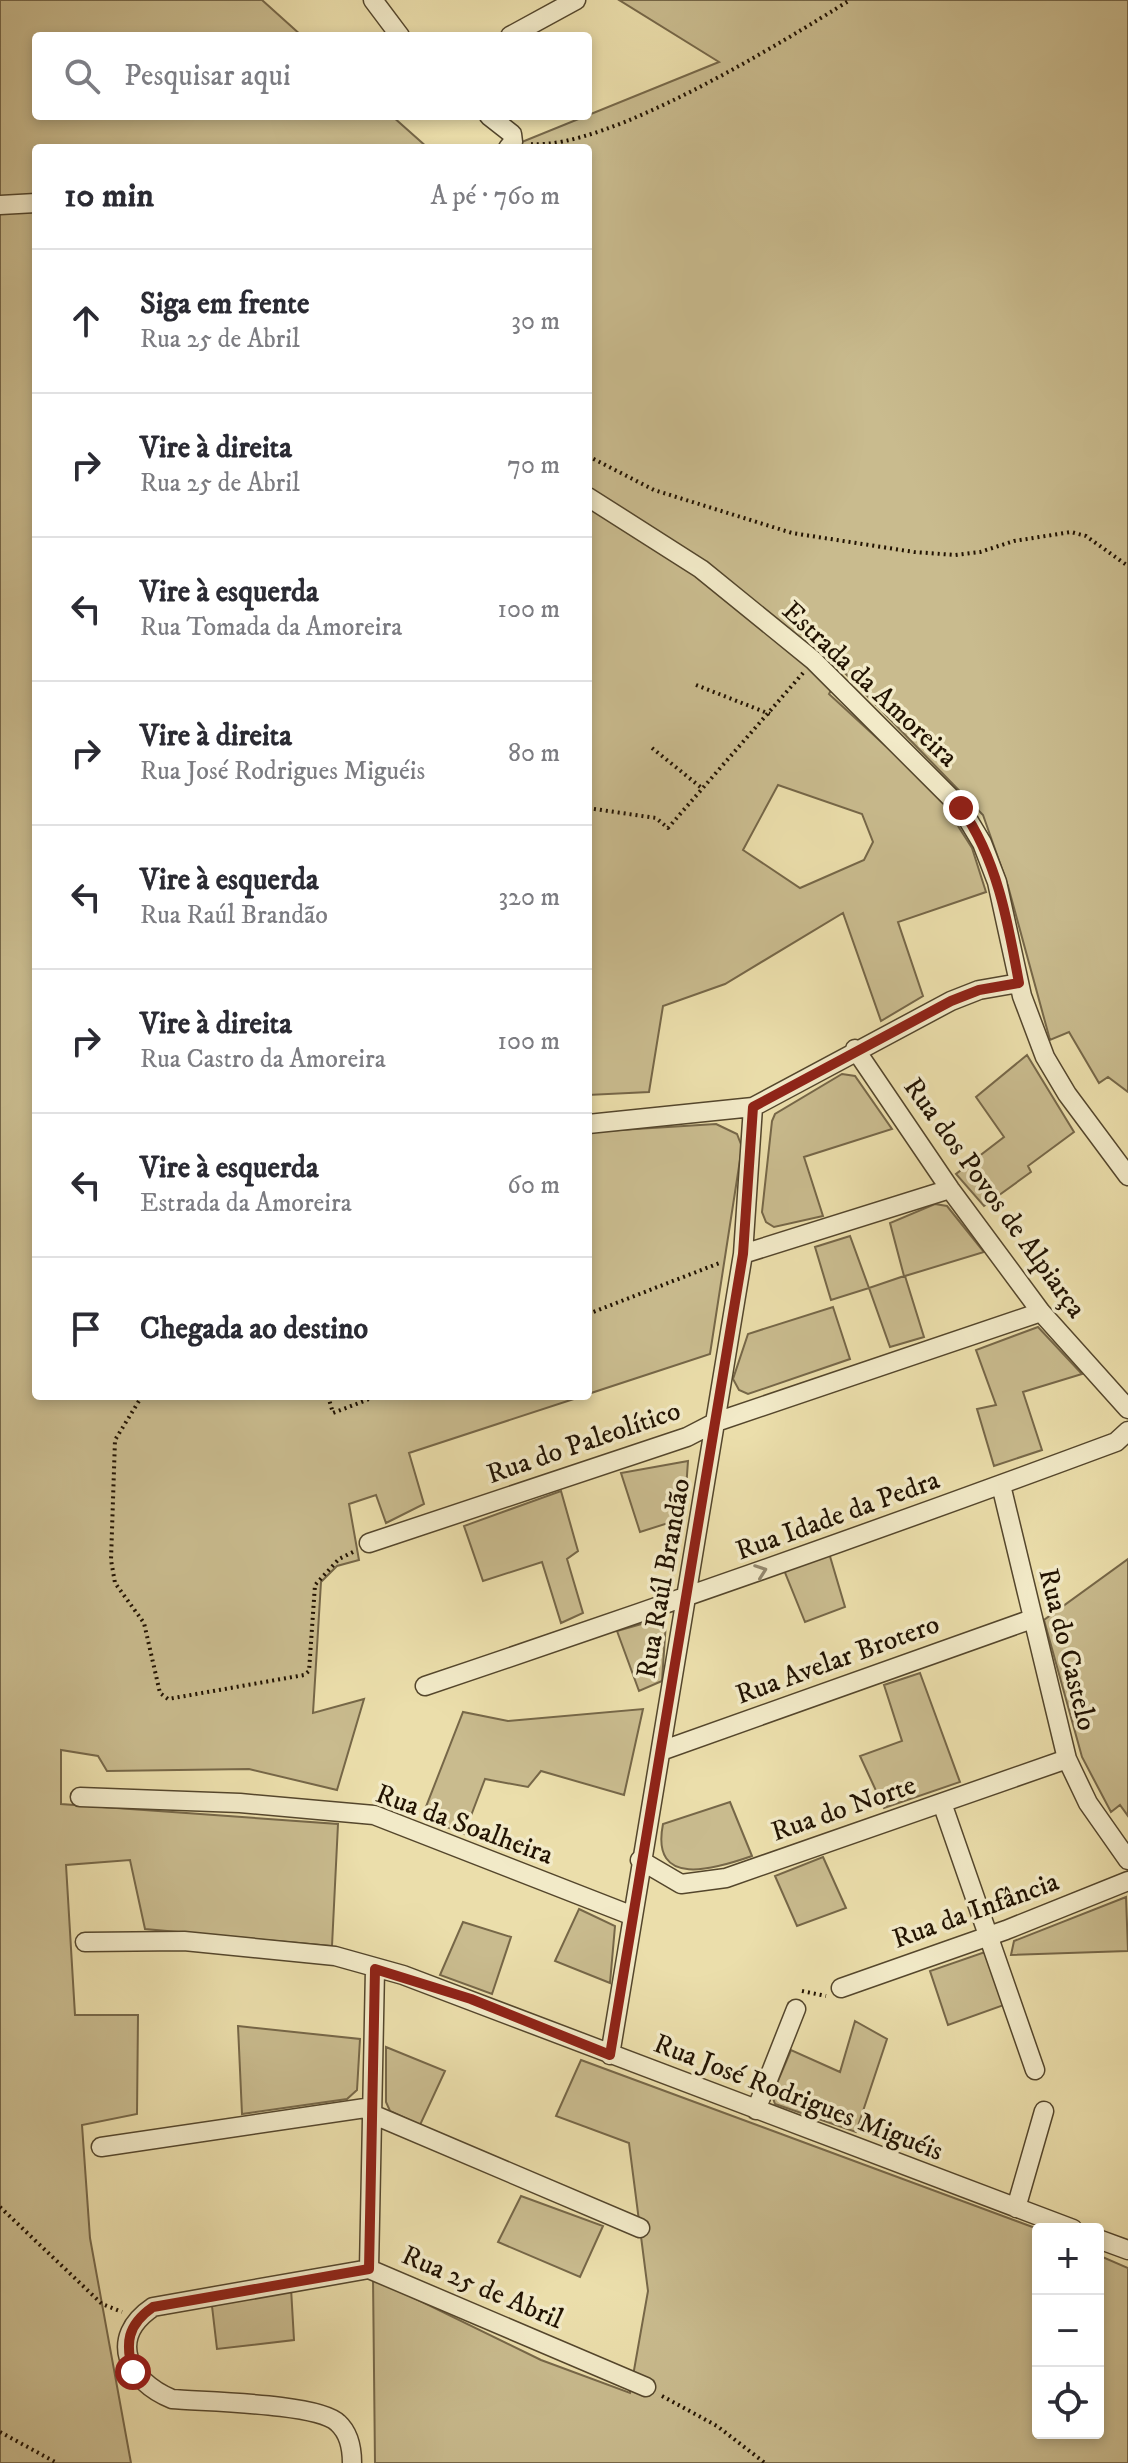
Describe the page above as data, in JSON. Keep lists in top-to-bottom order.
{
  "streets": {
    "street": [
      "Estrada da Amoreira",
      "Rua dos Povos de Alpiarça",
      "Rua do Paleolítico",
      "Rua Idade da Pedra",
      "Rua Raúl Brandão",
      "Rua do Castelo",
      "Rua Avelar Brotero",
      "Rua do Norte",
      "Rua da Soalheira",
      "Rua da Infância",
      "Rua José Rodrigues Miguéis",
      "Rua 25 de Abril"
    ]
  },
  "crossings": [
    ["Rua dos Povos de Alpiarça", "Rua do Paleolítico"],
    ["Rua do Paleolítico", "Rua Raúl Brandão"],
    ["Rua Idade da Pedra", "Rua Raúl Brandão"],
    ["Rua Idade da Pedra", "Rua do Castelo"],
    ["Rua Raúl Brandão", "Rua Avelar Brotero"],
    ["Rua Raúl Brandão", "Rua do Norte"],
    ["Rua Raúl Brandão", "Rua da Soalheira"],
    ["Rua Raúl Brandão", "Rua José Rodrigues Miguéis"],
    ["Rua do Castelo", "Rua Avelar Brotero"],
    ["Rua do Castelo", "Rua do Norte"]
  ],
  "one_way": ["Rua Idade da Pedra"],
  "page": {
    "search": "Pesquisar aqui",
    "heading": ["10 min", "A pé · 760 m"],
    "list": [
      ["Siga em frente", "Rua 25 de Abril", "30 m"],
      ["Vire à direita", "Rua 25 de Abril", "70 m"],
      ["Vire à esquerda", "Rua Tomada da Amoreira", "100 m"],
      ["Vire à direita", "Rua José Rodrigues Miguéis", "80 m"],
      ["Vire à esquerda", "Rua Raúl Brandão", "320 m"],
      ["Vire à direita", "Rua Castro da Amoreira", "100 m"],
      ["Vire à esquerda", "Estrada da Amoreira", "60 m"],
      "Chegada ao destino"
    ],
    "map_buttons": ["+", "−"]
  }
}
